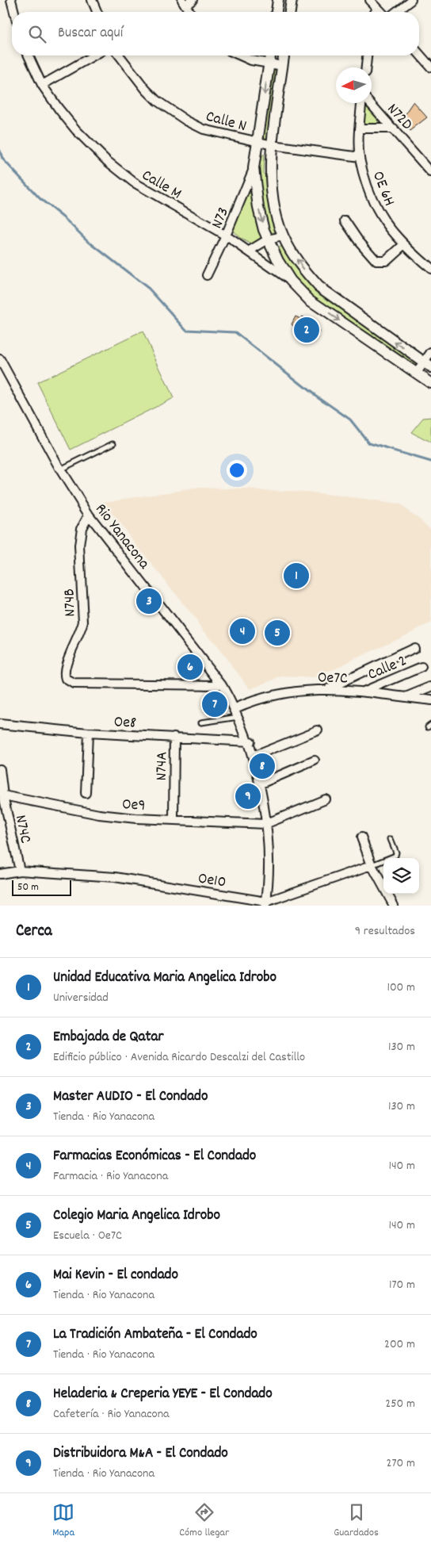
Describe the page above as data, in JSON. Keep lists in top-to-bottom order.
{
  "streets": {
    "street": [
      "N72D",
      "Calle N",
      "Calle M",
      "OE 6H",
      "N73",
      "Rio Yanacona",
      "N74B",
      "Calle 2",
      "Oe7C",
      "Oe8",
      "N74A",
      "Oe9",
      "N74C",
      "Oe10"
    ]
  },
  "crossings": [
    ["Calle N", "OE 6H"],
    ["Calle M", "N73"],
    ["Rio Yanacona", "N74B"],
    ["Rio Yanacona", "Oe7C"],
    ["Rio Yanacona", "Oe8"],
    ["Rio Yanacona", "Oe9"],
    ["Rio Yanacona", "Oe10"],
    ["Calle 2", "Oe7C"],
    ["Oe8", "N74A"],
    ["N74A", "Oe9"],
    ["Oe9", "N74C"],
    ["N74C", "Oe10"]
  ],
  "scale_bar": "50 m",
  "north": "left",
  "page": {
    "search": "Buscar aquí",
    "pins": [
      "2",
      "1",
      "3",
      "4",
      "5",
      "6",
      "7",
      "8",
      "9"
    ],
    "scale": "50 m",
    "heading": ["Cerca", "9 resultados"],
    "list": [
      {
        "mark": "1",
        "name": "Unidad Educativa Maria Angelica Idrobo",
        "note": "Universidad",
        "value": "100 m"
      },
      {
        "mark": "2",
        "name": "Embajada de Qatar",
        "note": "Edificio público · Avenida Ricardo Descalzi del Castillo",
        "value": "130 m"
      },
      {
        "mark": "3",
        "name": "Master AUDIO - El Condado",
        "note": "Tienda · Rio Yanacona",
        "value": "130 m"
      },
      {
        "mark": "4",
        "name": "Farmacias Económicas - El Condado",
        "note": "Farmacia · Rio Yanacona",
        "value": "140 m"
      },
      {
        "mark": "5",
        "name": "Colegio Maria Angelica Idrobo",
        "note": "Escuela · Oe7C",
        "value": "140 m"
      },
      {
        "mark": "6",
        "name": "Mai Kevin - El condado",
        "note": "Tienda · Rio Yanacona",
        "value": "170 m"
      },
      {
        "mark": "7",
        "name": "La Tradición Ambateña - El Condado",
        "note": "Tienda · Rio Yanacona",
        "value": "200 m"
      },
      {
        "mark": "8",
        "name": "Heladeria & Creperia YEYE - El Condado",
        "note": "Cafetería · Rio Yanacona",
        "value": "250 m"
      },
      {
        "mark": "9",
        "name": "Distribuidora M&A - El Condado",
        "note": "Tienda · Rio Yanacona",
        "value": "270 m"
      }
    ],
    "nav": ["Mapa", "Cómo llegar", "Guardados"]
  }
}
